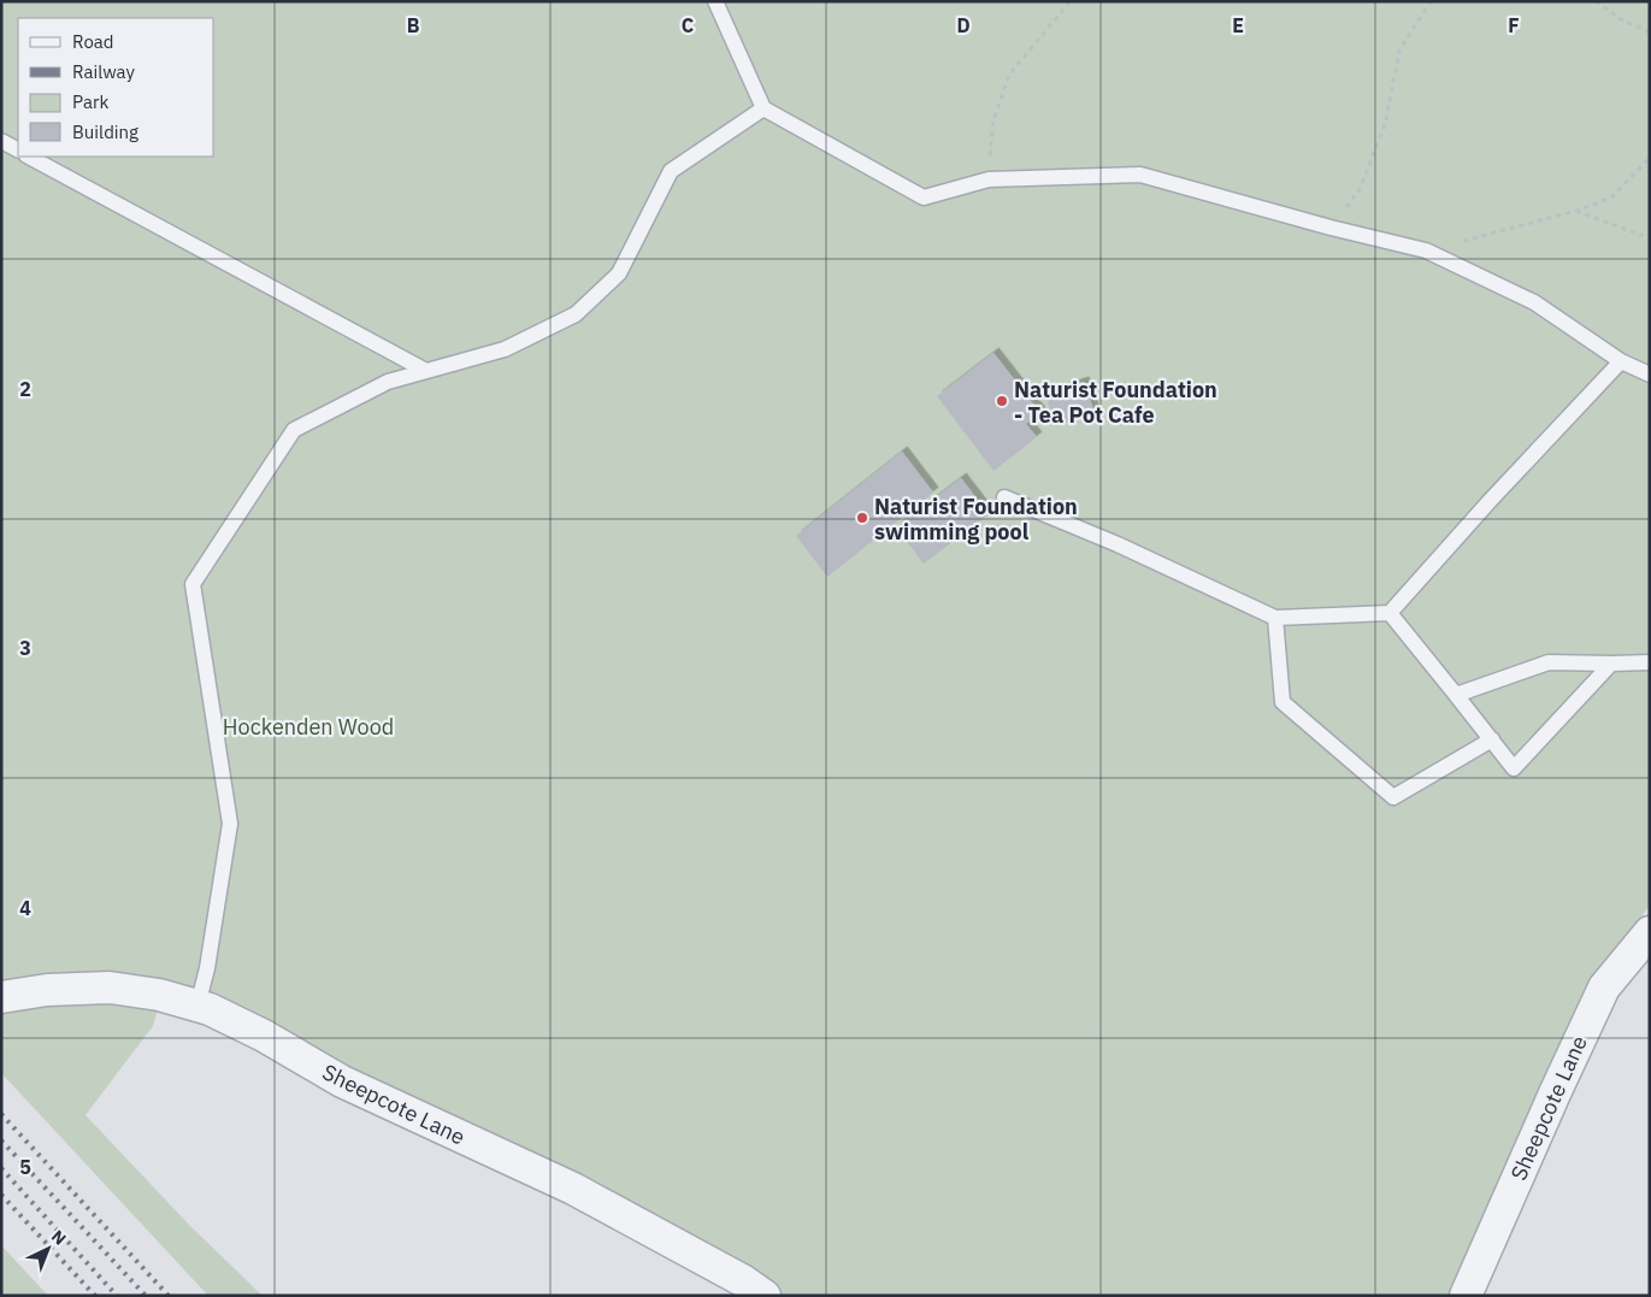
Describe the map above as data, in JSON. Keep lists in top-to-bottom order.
{
  "streets": {
    "street": ["Sheepcote Lane"]
  },
  "parks": ["Hockenden Wood"],
  "places": ["Naturist Foundation - Tea Pot Cafe", "Naturist Foundation swimming pool"],
  "legend": [
    "Road",
    "Railway",
    "Park",
    "Building"
  ],
  "north": "top right",
  "grid": {
    "columns": [
      "B",
      "C",
      "D",
      "E",
      "F"
    ],
    "rows": [
      "2",
      "3",
      "4",
      "5"
    ]
  }
}
